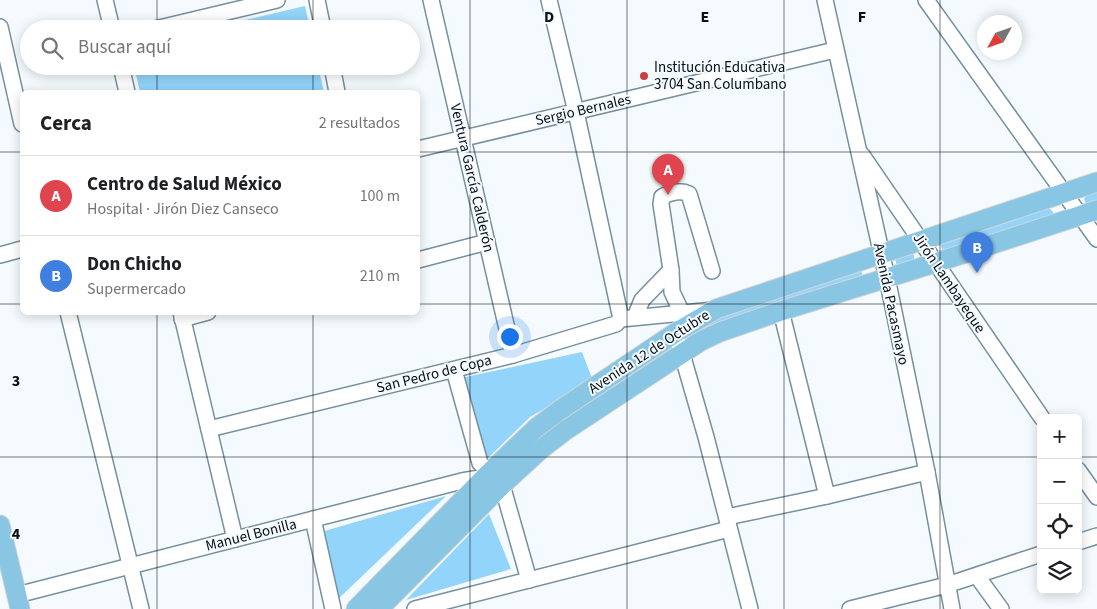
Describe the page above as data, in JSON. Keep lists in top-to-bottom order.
{
  "streets": {
    "main road": ["Avenida 12 de Octubre"],
    "street": [
      "Sergio Bernales",
      "Ventura García Calderón",
      "Jirón Lambayeque",
      "Avenida Pacasmayo",
      "San Pedro de Copa",
      "Manuel Bonilla"
    ]
  },
  "crossings": [
    ["Sergio Bernales", "Ventura García Calderón"],
    ["Sergio Bernales", "Avenida Pacasmayo"],
    ["Ventura García Calderón", "San Pedro de Copa"],
    ["Jirón Lambayeque", "Avenida Pacasmayo"],
    ["Jirón Lambayeque", "Avenida 12 de Octubre"],
    ["Avenida Pacasmayo", "Avenida 12 de Octubre"],
    ["Avenida 12 de Octubre", "San Pedro de Copa"],
    ["Avenida 12 de Octubre", "Manuel Bonilla"]
  ],
  "places": ["Institución Educativa 3704 San Columbano"],
  "north": "bottom left",
  "page": {
    "search": "Buscar aquí",
    "heading": ["Cerca", "2 resultados"],
    "pins": ["A", "B"],
    "list": [
      {
        "mark": "A",
        "name": "Centro de Salud México",
        "note": "Hospital · Jirón Diez Canseco",
        "value": "100 m"
      },
      {
        "mark": "B",
        "name": "Don Chicho",
        "note": "Supermercado",
        "value": "210 m"
      }
    ],
    "map_buttons": ["+", "−"]
  },
  "grid": {
    "columns": ["D", "E", "F"],
    "rows": ["3", "4"]
  }
}
